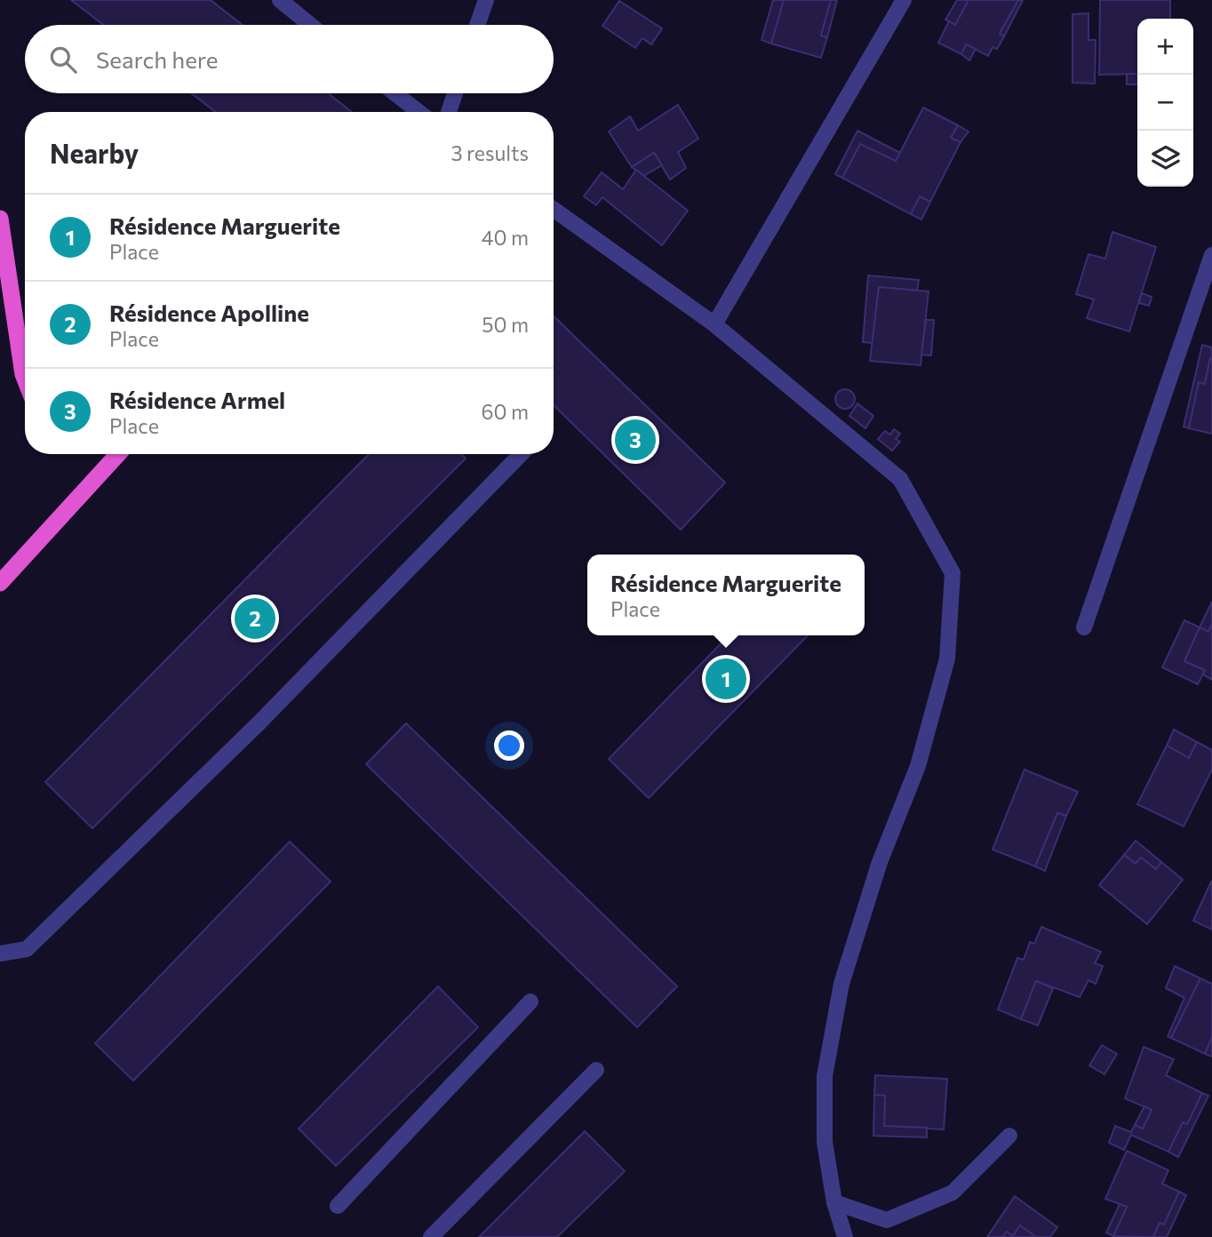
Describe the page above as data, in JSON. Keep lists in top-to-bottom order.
{
  "page": {
    "map_buttons": ["+", "−"],
    "search": "Search here",
    "heading": ["Nearby", "3 results"],
    "list": [
      {
        "mark": "1",
        "name": "Résidence Marguerite",
        "note": "Place",
        "value": "40 m"
      },
      {
        "mark": "2",
        "name": "Résidence Apolline",
        "note": "Place",
        "value": "50 m"
      },
      {
        "mark": "3",
        "name": "Résidence Armel",
        "note": "Place",
        "value": "60 m"
      }
    ],
    "pins": ["3", "2", "1"],
    "popup": ["Résidence Marguerite", "Place"]
  }
}
